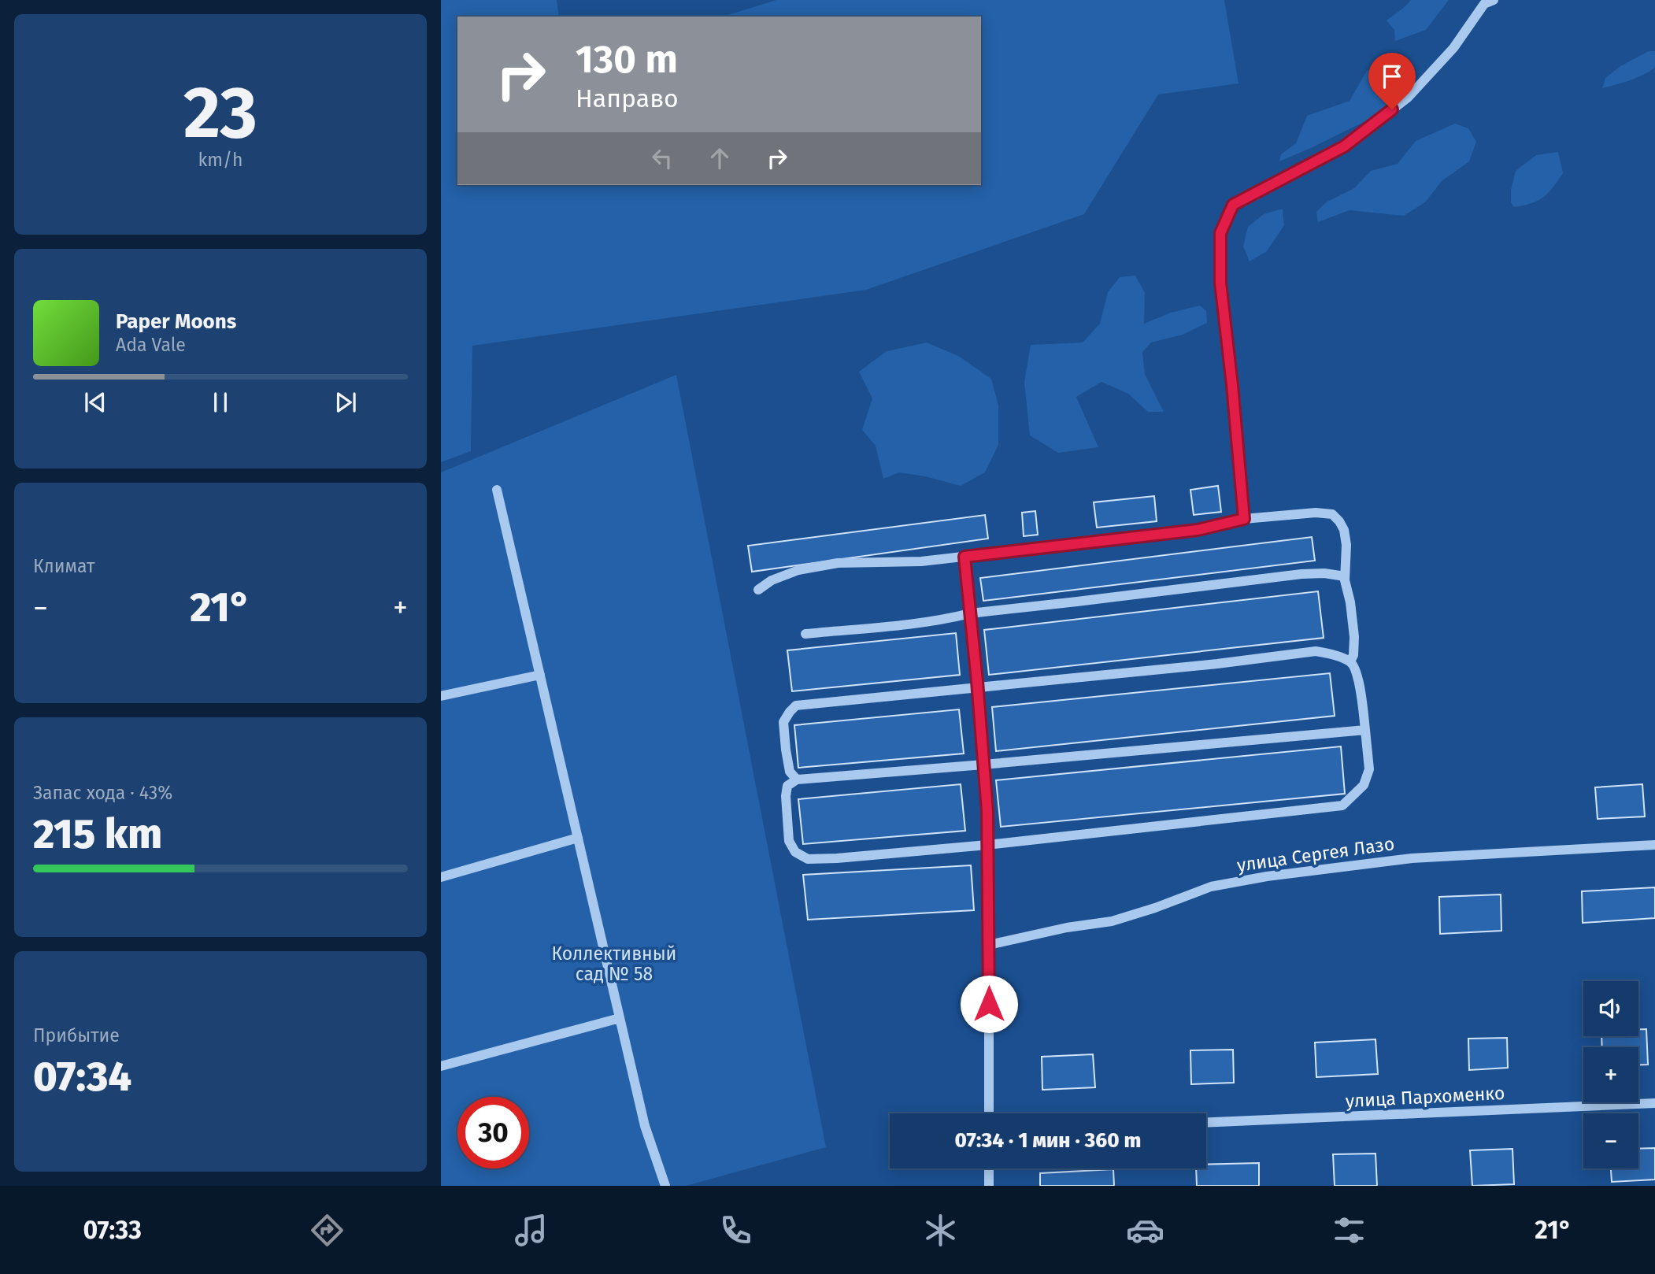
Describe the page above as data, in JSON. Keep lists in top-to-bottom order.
{
  "streets": {
    "street": ["улица Сергея Лазо", "улица Пархоменко"]
  },
  "parks": ["Коллективный сад № 58"],
  "page": {
    "tile": [
      ["23", "km/h"],
      "Климат",
      ["Запас хода · 43%", "215 km"],
      ["Прибытие", "07:34"]
    ],
    "turn": ["130 m", "Направо"],
    "song": ["Paper Moons", "Ada Vale"],
    "heat": ["−", "21°", "+"],
    "map_buttons": ["+", "−"],
    "limit": "30",
    "trip": "07:34 · 1 мин · 360 m",
    "tabs": ["07:33", "21°"]
  }
}
